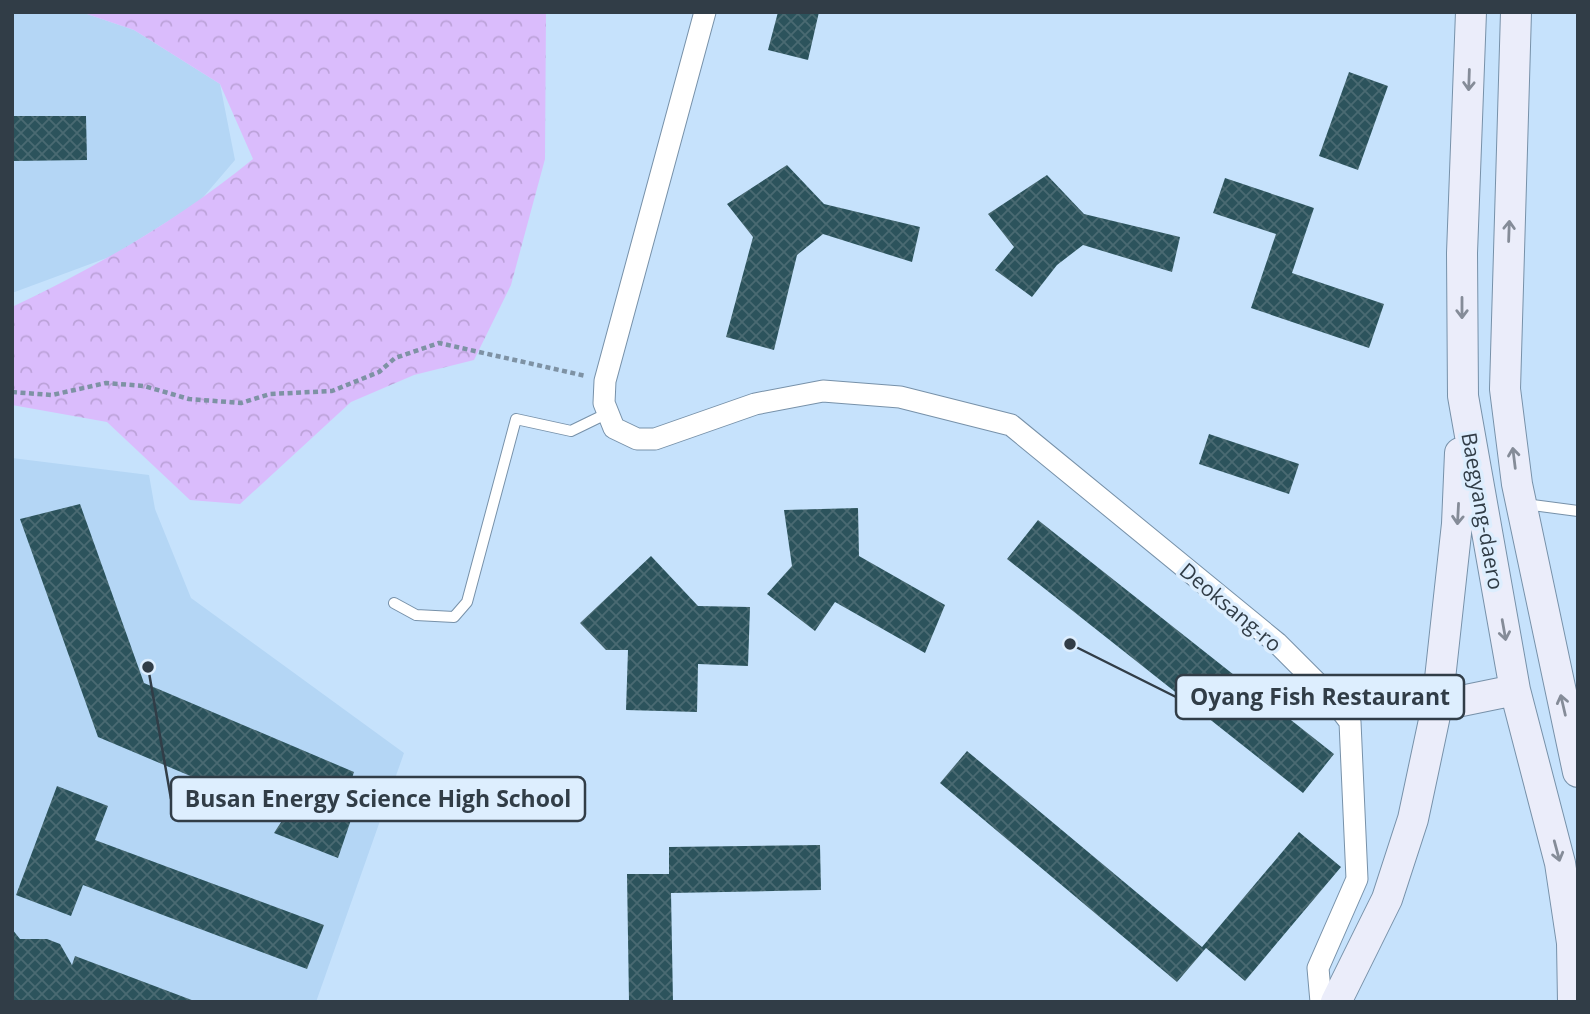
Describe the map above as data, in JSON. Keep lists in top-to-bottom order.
{
  "streets": {
    "main road": ["Baegyang-daero"],
    "street": ["Deoksang-ro"]
  },
  "places": ["Oyang Fish Restaurant", "Busan Energy Science High School"]
}
